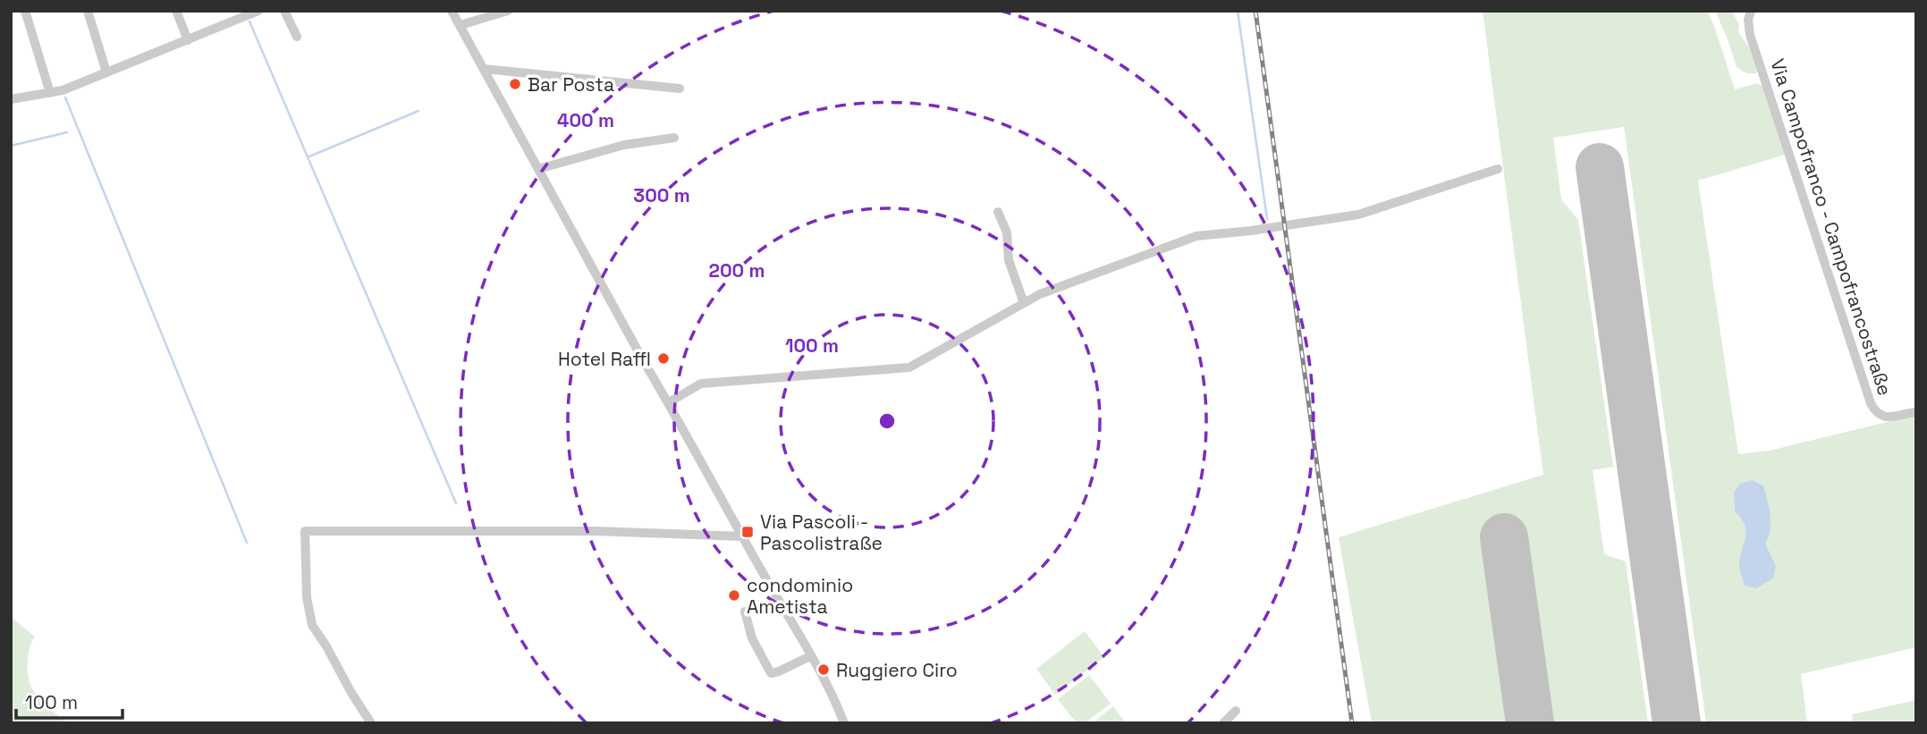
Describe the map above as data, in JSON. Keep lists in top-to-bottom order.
{
  "streets": {
    "street": ["Via Campofranco - Campofrancostraße"]
  },
  "places": {
    "other": [
      "Bar Posta",
      "Hotel Raffl",
      "condominio Ametista",
      "Ruggiero Ciro"
    ],
    "transit": ["Via Pascoli - Pascolistraße"]
  },
  "scale_bar": "100 m",
  "rings": [
    "400 m",
    "300 m",
    "200 m",
    "100 m"
  ]
}
